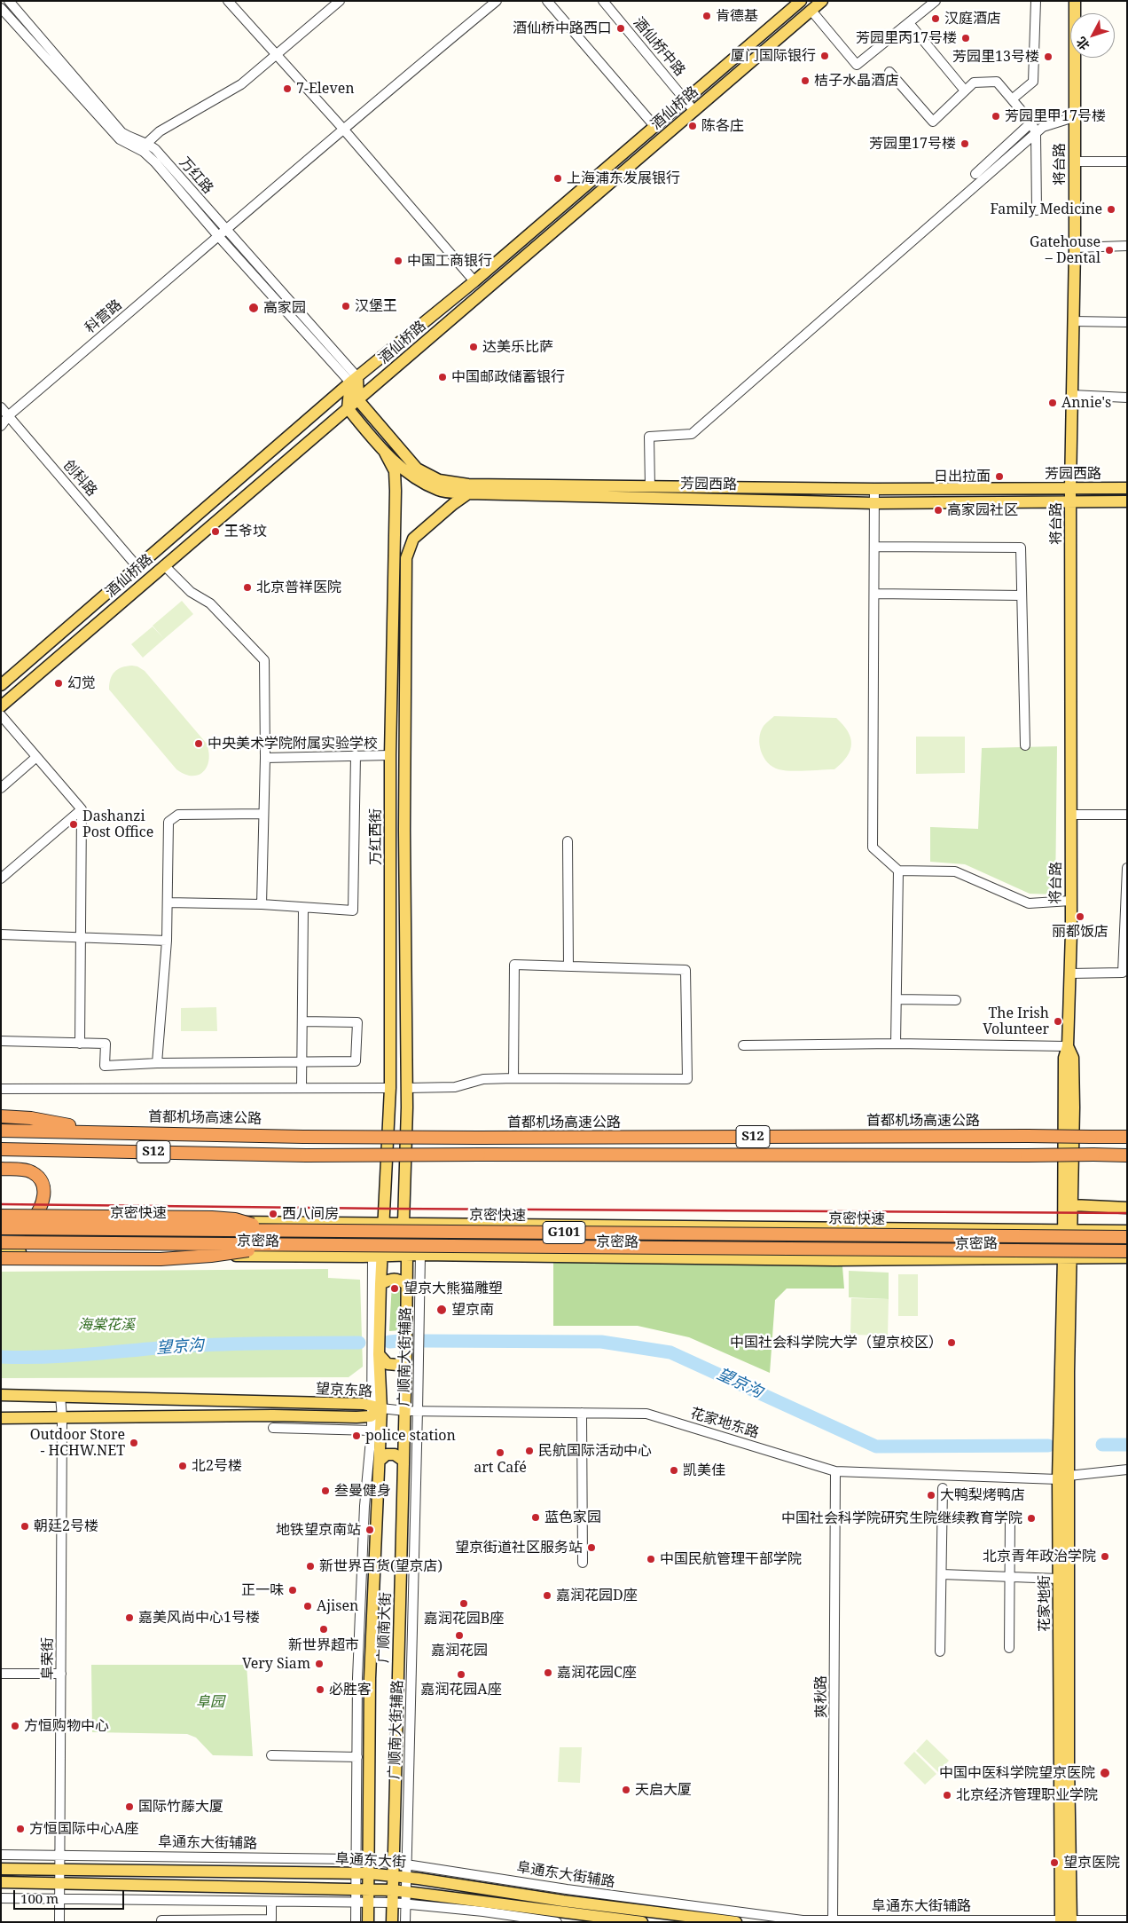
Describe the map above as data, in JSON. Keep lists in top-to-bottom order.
{
  "streets": {
    "highway": [
      "首都机场高速公路",
      "S12",
      "京密快速",
      "G101"
    ],
    "main road": [
      "酒仙桥路",
      "将台路",
      "芳园西路",
      "万红西街",
      "京密路",
      "望京东路",
      "花家地街",
      "广顺南大街",
      "阜通东大街"
    ],
    "street": [
      "酒仙桥中路",
      "万红路",
      "科营路",
      "创科路",
      "广顺南大街辅路",
      "花家地东路",
      "阜荣街",
      "爽秋路",
      "阜通东大街辅路"
    ]
  },
  "crossings": [
    ["酒仙桥中路", "酒仙桥路"],
    ["酒仙桥路", "万红路"],
    ["酒仙桥路", "芳园西路"],
    ["酒仙桥路", "创科路"],
    ["将台路", "芳园西路"],
    ["将台路", "京密路"],
    ["将台路", "花家地街"],
    ["万红路", "科营路"],
    ["科营路", "创科路"],
    ["芳园西路", "万红西街"],
    ["万红西街", "京密路"],
    ["万红西街", "广顺南大街辅路"],
    ["万红西街", "广顺南大街"],
    ["京密路", "广顺南大街辅路"],
    ["京密路", "花家地街"],
    ["京密路", "广顺南大街"],
    ["广顺南大街辅路", "花家地东路"],
    ["广顺南大街辅路", "阜通东大街辅路"],
    ["广顺南大街辅路", "阜通东大街"],
    ["望京东路", "花家地东路"],
    ["望京东路", "广顺南大街"],
    ["望京东路", "阜荣街"],
    ["花家地东路", "花家地街"],
    ["花家地东路", "广顺南大街"],
    ["花家地东路", "爽秋路"],
    ["花家地街", "阜通东大街辅路"],
    ["广顺南大街", "阜通东大街辅路"],
    ["广顺南大街", "阜通东大街"],
    ["阜荣街", "阜通东大街辅路"],
    ["阜荣街", "阜通东大街"],
    ["爽秋路", "阜通东大街辅路"]
  ],
  "water": ["望京沟"],
  "parks": ["海棠花溪", "阜园"],
  "places": [
    "肯德基",
    "汉庭酒店",
    "酒仙桥中路西口",
    "芳园里丙17号楼",
    "厦门国际银行",
    "芳园里13号楼",
    "桔子水晶酒店",
    "7-Eleven",
    "芳园里甲17号楼",
    "陈各庄",
    "芳园里17号楼",
    "上海浦东发展银行",
    "Family Medicine",
    "Gatehouse – Dental",
    "中国工商银行",
    "汉堡王",
    "高家园",
    "达美乐比萨",
    "中国邮政储蓄银行",
    "Annie's",
    "日出拉面",
    "高家园社区",
    "王爷坟",
    "北京普祥医院",
    "幻觉",
    "中央美术学院附属实验学校",
    "Dashanzi Post Office",
    "丽都饭店",
    "The Irish Volunteer",
    "西八间房",
    "望京大熊猫雕塑",
    "望京南",
    "中国社会科学院大学（望京校区）",
    "police station",
    "Outdoor Store - HCHW.NET",
    "民航国际活动中心",
    "art Café",
    "北2号楼",
    "凯美佳",
    "叁曼健身",
    "大鸭梨烤鸭店",
    "蓝色家园",
    "中国社会科学院研究生院继续教育学院",
    "朝廷2号楼",
    "地铁望京南站",
    "望京街道社区服务站",
    "北京青年政治学院",
    "中国民航管理干部学院",
    "新世界百货(望京店)",
    "正一味",
    "嘉润花园D座",
    "嘉润花园B座",
    "Ajisen",
    "嘉美风尚中心1号楼",
    "新世界超市",
    "嘉润花园",
    "Very Siam",
    "嘉润花园C座",
    "嘉润花园A座",
    "必胜客",
    "方恒购物中心",
    "中国中医科学院望京医院",
    "天启大厦",
    "北京经济管理职业学院",
    "国际竹藤大厦",
    "方恒国际中心A座",
    "望京医院"
  ],
  "scale_bar": "100 m",
  "north": "bottom left"
}
